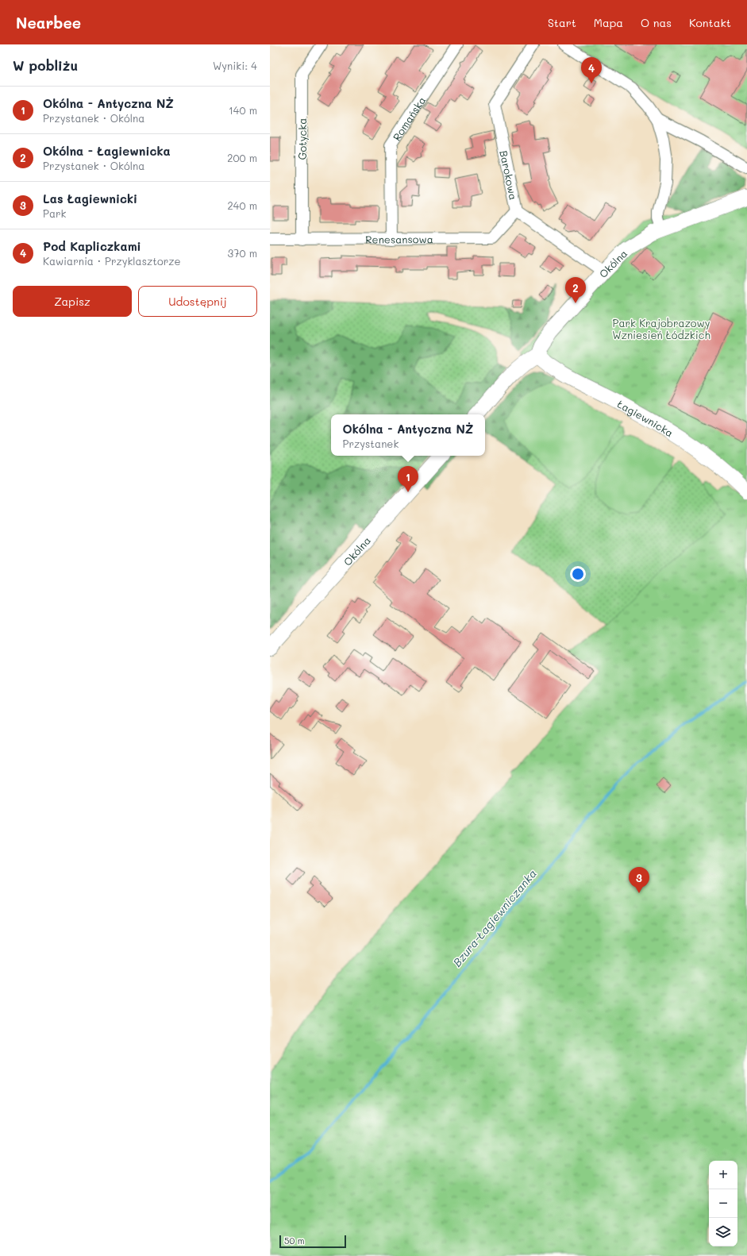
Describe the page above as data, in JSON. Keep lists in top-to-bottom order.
{
  "streets": {
    "street": [
      "Romańska",
      "Gotycka",
      "Barokowa",
      "Renesansowa",
      "Okólna",
      "Łagiewnicka"
    ]
  },
  "crossings": [
    ["Romańska", "Renesansowa"],
    ["Gotycka", "Renesansowa"],
    ["Barokowa", "Renesansowa"],
    ["Barokowa", "Okólna"],
    ["Okólna", "Łagiewnicka"]
  ],
  "water": ["Bzura-Łagiewniczanka"],
  "parks": ["Park Krajobrazowy Wzniesień Łódzkich"],
  "scale_bar": "50 m",
  "page": {
    "header": "Nearbee",
    "nav": [
      "Start",
      "Mapa",
      "O nas",
      "Kontakt"
    ],
    "heading": ["W pobliżu", "Wyniki: 4"],
    "pins": [
      "4",
      "2",
      "1",
      "3"
    ],
    "list": [
      {
        "mark": "1",
        "name": "Okólna - Antyczna NŻ",
        "note": "Przystanek · Okólna",
        "value": "140 m"
      },
      {
        "mark": "2",
        "name": "Okólna - Łagiewnicka",
        "note": "Przystanek · Okólna",
        "value": "200 m"
      },
      {
        "mark": "3",
        "name": "Las Łagiewnicki",
        "note": "Park",
        "value": "240 m"
      },
      {
        "mark": "4",
        "name": "Pod Kapliczkami",
        "note": "Kawiarnia · Przyklasztorze",
        "value": "370 m"
      }
    ],
    "buttons": ["Zapisz", "Udostępnij"],
    "popup": ["Okólna - Antyczna NŻ", "Przystanek"],
    "map_buttons": ["+", "−"],
    "scale": "50 m"
  }
}
